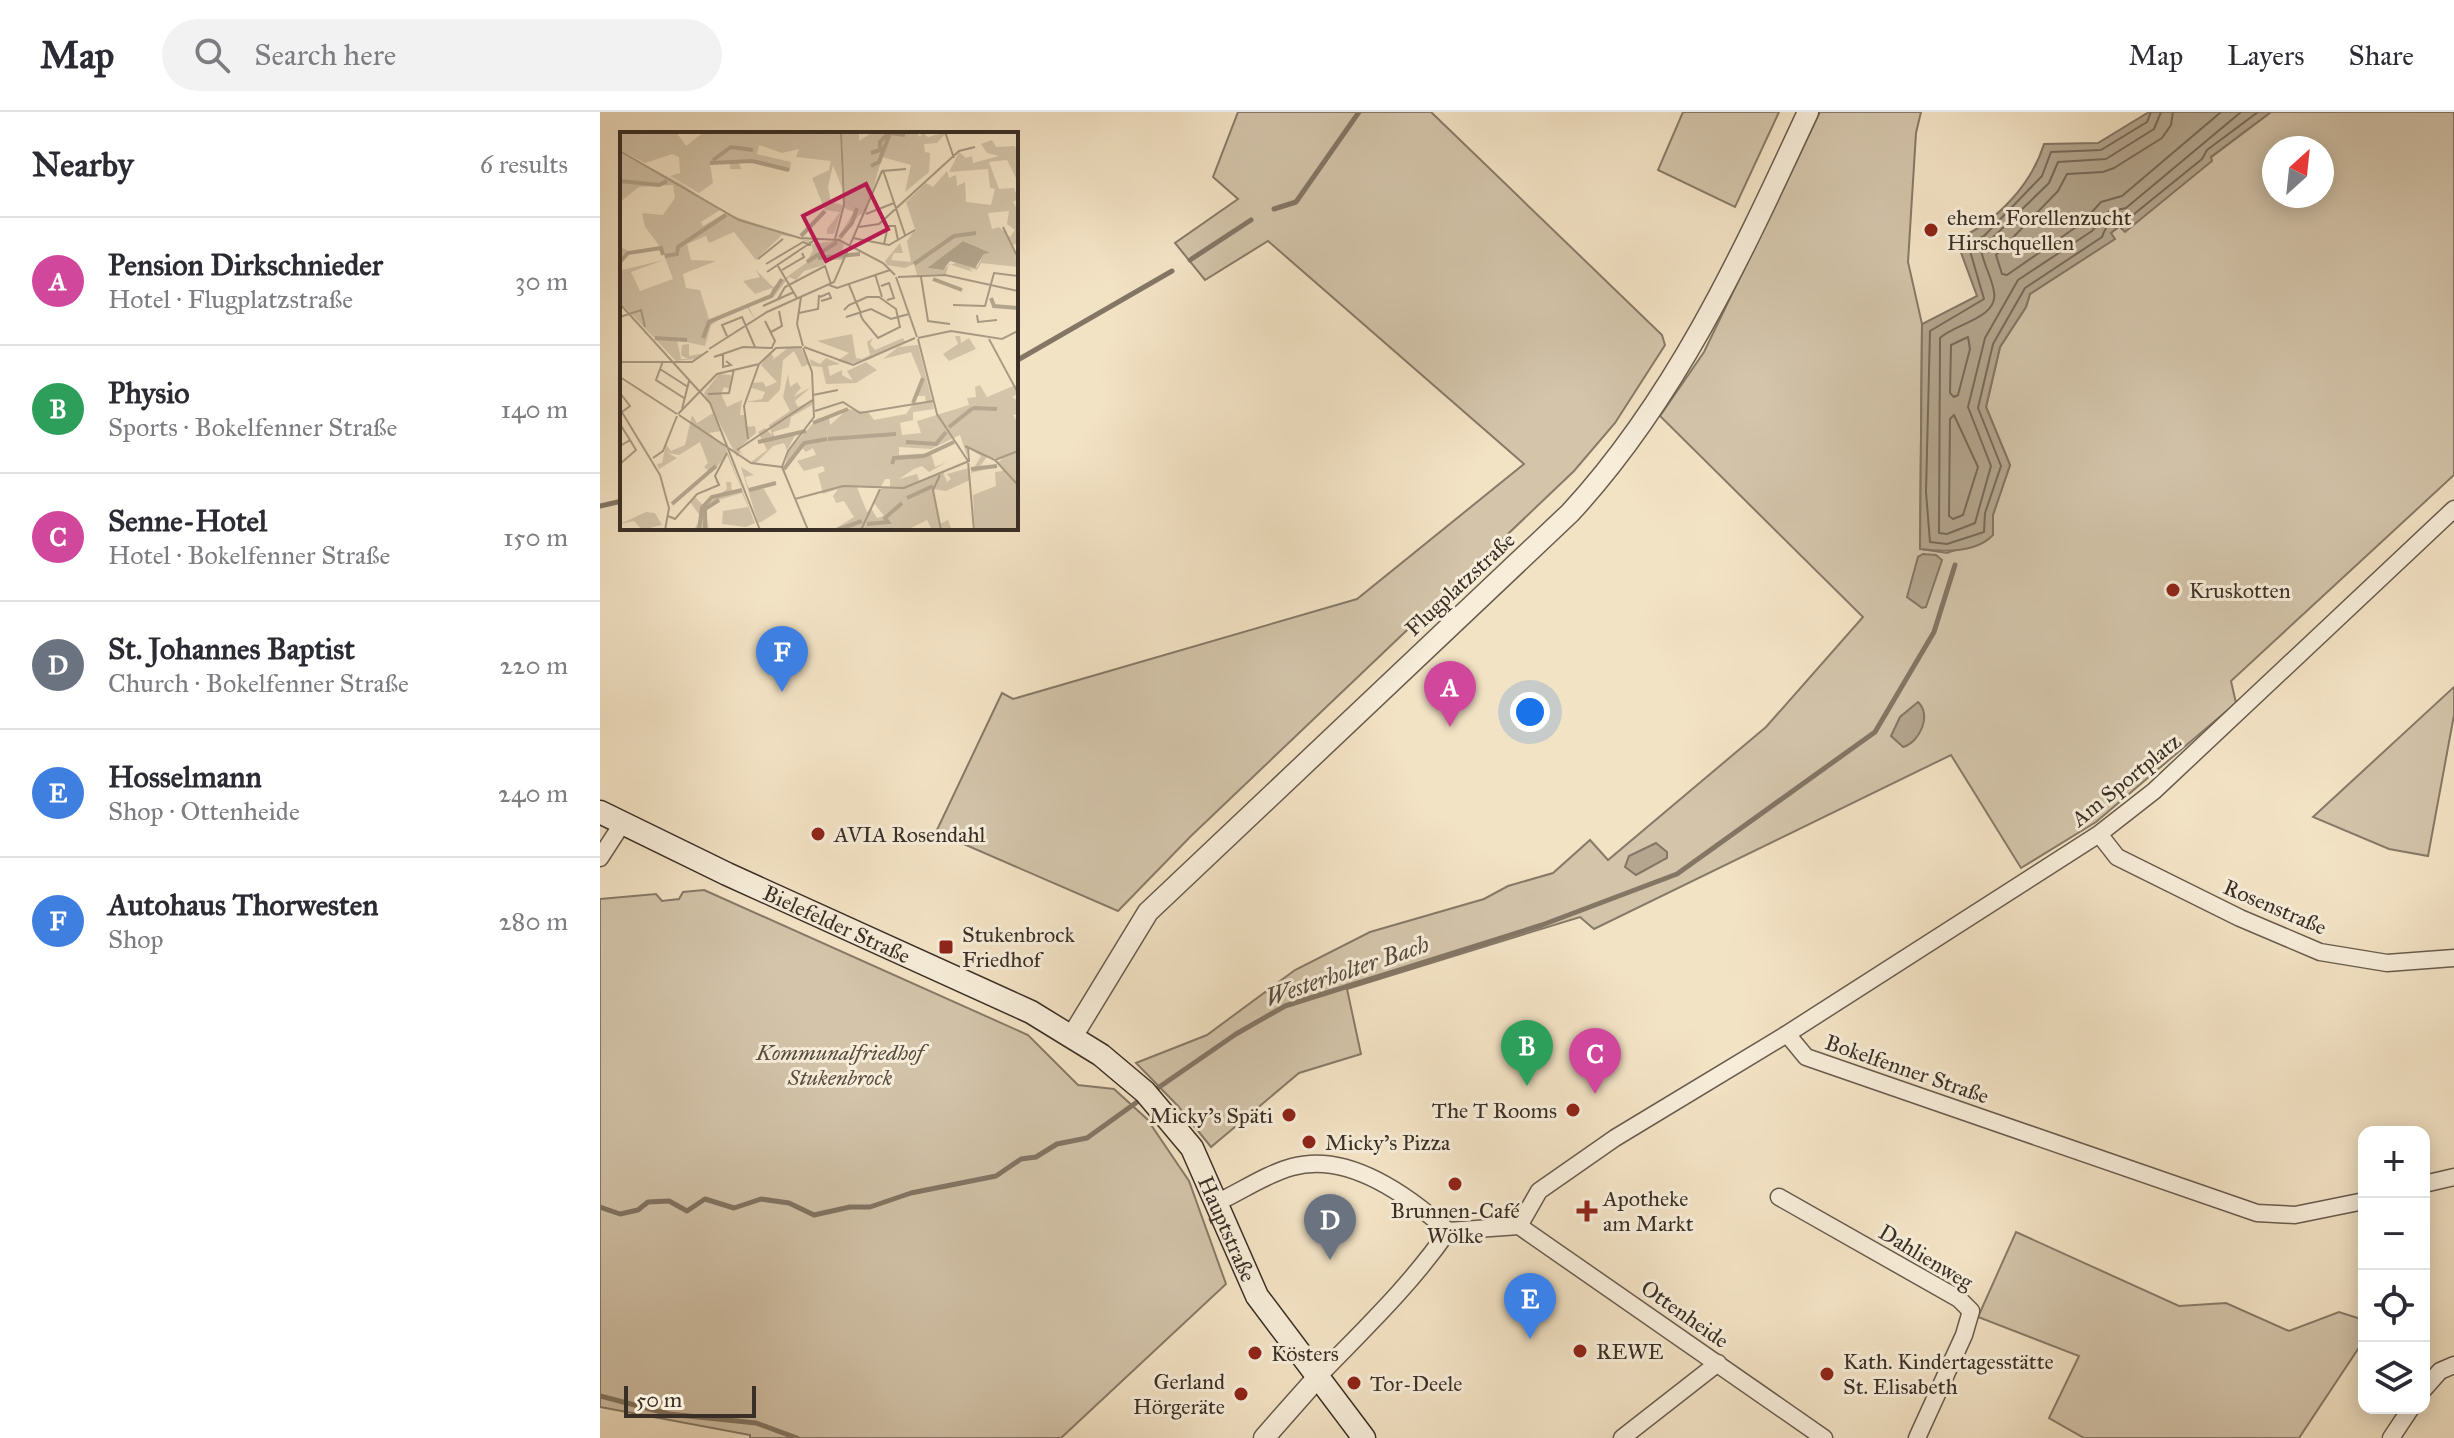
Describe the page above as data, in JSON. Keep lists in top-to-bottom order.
{
  "streets": {
    "main road": ["Bielefelder Straße", "Hauptstraße"],
    "street": [
      "Flugplatzstraße",
      "Am Sportplatz",
      "Rosenstraße",
      "Bokelfenner Straße",
      "Dahlienweg",
      "Ottenheide"
    ]
  },
  "crossings": [
    ["Flugplatzstraße", "Bielefelder Straße"],
    ["Flugplatzstraße", "Hauptstraße"],
    ["Am Sportplatz", "Rosenstraße"],
    ["Am Sportplatz", "Bokelfenner Straße"],
    ["Bielefelder Straße", "Hauptstraße"]
  ],
  "water": ["Westerholter Bach"],
  "parks": ["Kommunalfriedhof Stukenbrock"],
  "places": {
    "other": [
      "ehem. Forellenzucht Hirschquellen",
      "Kruskotten",
      "AVIA Rosendahl",
      "The T Rooms",
      "Micky's Späti",
      "Micky's Pizza",
      "Brunnen-Café Wölke",
      "REWE",
      "Kösters",
      "Kath. Kindertagesstätte St. Elisabeth",
      "Tor-Deele",
      "Gerland Hörgeräte"
    ],
    "transit": ["Stukenbrock Friedhof"],
    "health": ["Apotheke am Markt"]
  },
  "scale_bar": "50 m",
  "north": "top right",
  "page": {
    "header": "Map",
    "search": "Search here",
    "nav": ["Map", "Layers", "Share"],
    "heading": ["Nearby", "6 results"],
    "list": [
      {
        "mark": "A",
        "name": "Pension Dirkschnieder",
        "note": "Hotel · Flugplatzstraße",
        "value": "30 m"
      },
      {
        "mark": "B",
        "name": "Physio",
        "note": "Sports · Bokelfenner Straße",
        "value": "140 m"
      },
      {
        "mark": "C",
        "name": "Senne-Hotel",
        "note": "Hotel · Bokelfenner Straße",
        "value": "150 m"
      },
      {
        "mark": "D",
        "name": "St. Johannes Baptist",
        "note": "Church · Bokelfenner Straße",
        "value": "220 m"
      },
      {
        "mark": "E",
        "name": "Hosselmann",
        "note": "Shop · Ottenheide",
        "value": "240 m"
      },
      {
        "mark": "F",
        "name": "Autohaus Thorwesten",
        "note": "Shop",
        "value": "280 m"
      }
    ],
    "pins": [
      "F",
      "A",
      "B",
      "C",
      "D",
      "E"
    ],
    "map_buttons": ["+", "−"],
    "scale": "50 m"
  }
}
